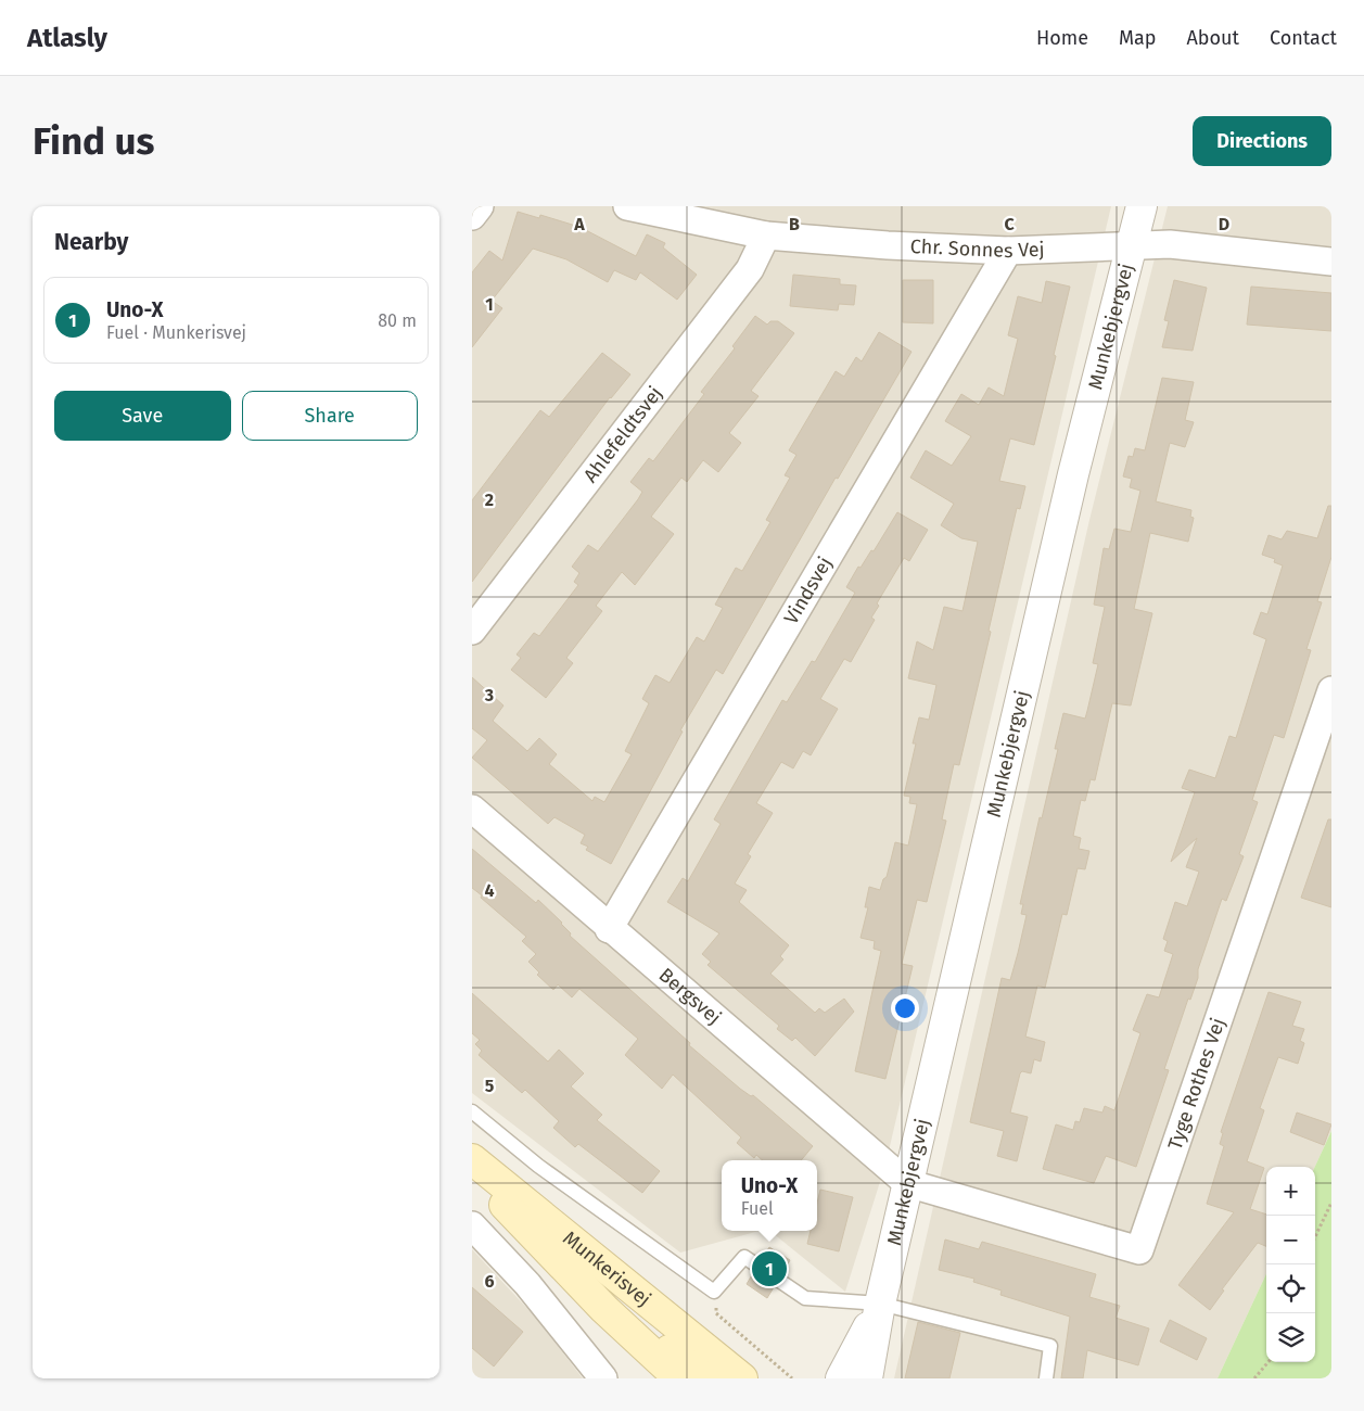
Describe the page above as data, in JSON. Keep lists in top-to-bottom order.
{
  "streets": {
    "main road": ["Munkerisvej"],
    "street": [
      "Chr. Sonnes Vej",
      "Munkebjergvej",
      "Ahlefeldtsvej",
      "Vindsvej",
      "Bergsvej",
      "Tyge Rothes Vej"
    ]
  },
  "crossings": [
    ["Chr. Sonnes Vej", "Munkebjergvej"],
    ["Chr. Sonnes Vej", "Ahlefeldtsvej"],
    ["Chr. Sonnes Vej", "Vindsvej"],
    ["Munkebjergvej", "Bergsvej"],
    ["Munkebjergvej", "Tyge Rothes Vej"],
    ["Vindsvej", "Bergsvej"],
    ["Bergsvej", "Tyge Rothes Vej"]
  ],
  "page": {
    "header": "Atlasly",
    "nav": [
      "Home",
      "Map",
      "About",
      "Contact"
    ],
    "buttons": [
      "Directions",
      ["Save", "Share"]
    ],
    "title": "Find us",
    "heading": "Nearby",
    "list": [
      {
        "mark": "1",
        "name": "Uno-X",
        "note": "Fuel · Munkerisvej",
        "value": "80 m"
      }
    ],
    "popup": ["Uno-X", "Fuel"],
    "map_buttons": ["+", "−"],
    "pins": "1"
  },
  "grid": {
    "columns": [
      "A",
      "B",
      "C",
      "D"
    ],
    "rows": [
      "1",
      "2",
      "3",
      "4",
      "5",
      "6"
    ]
  }
}
